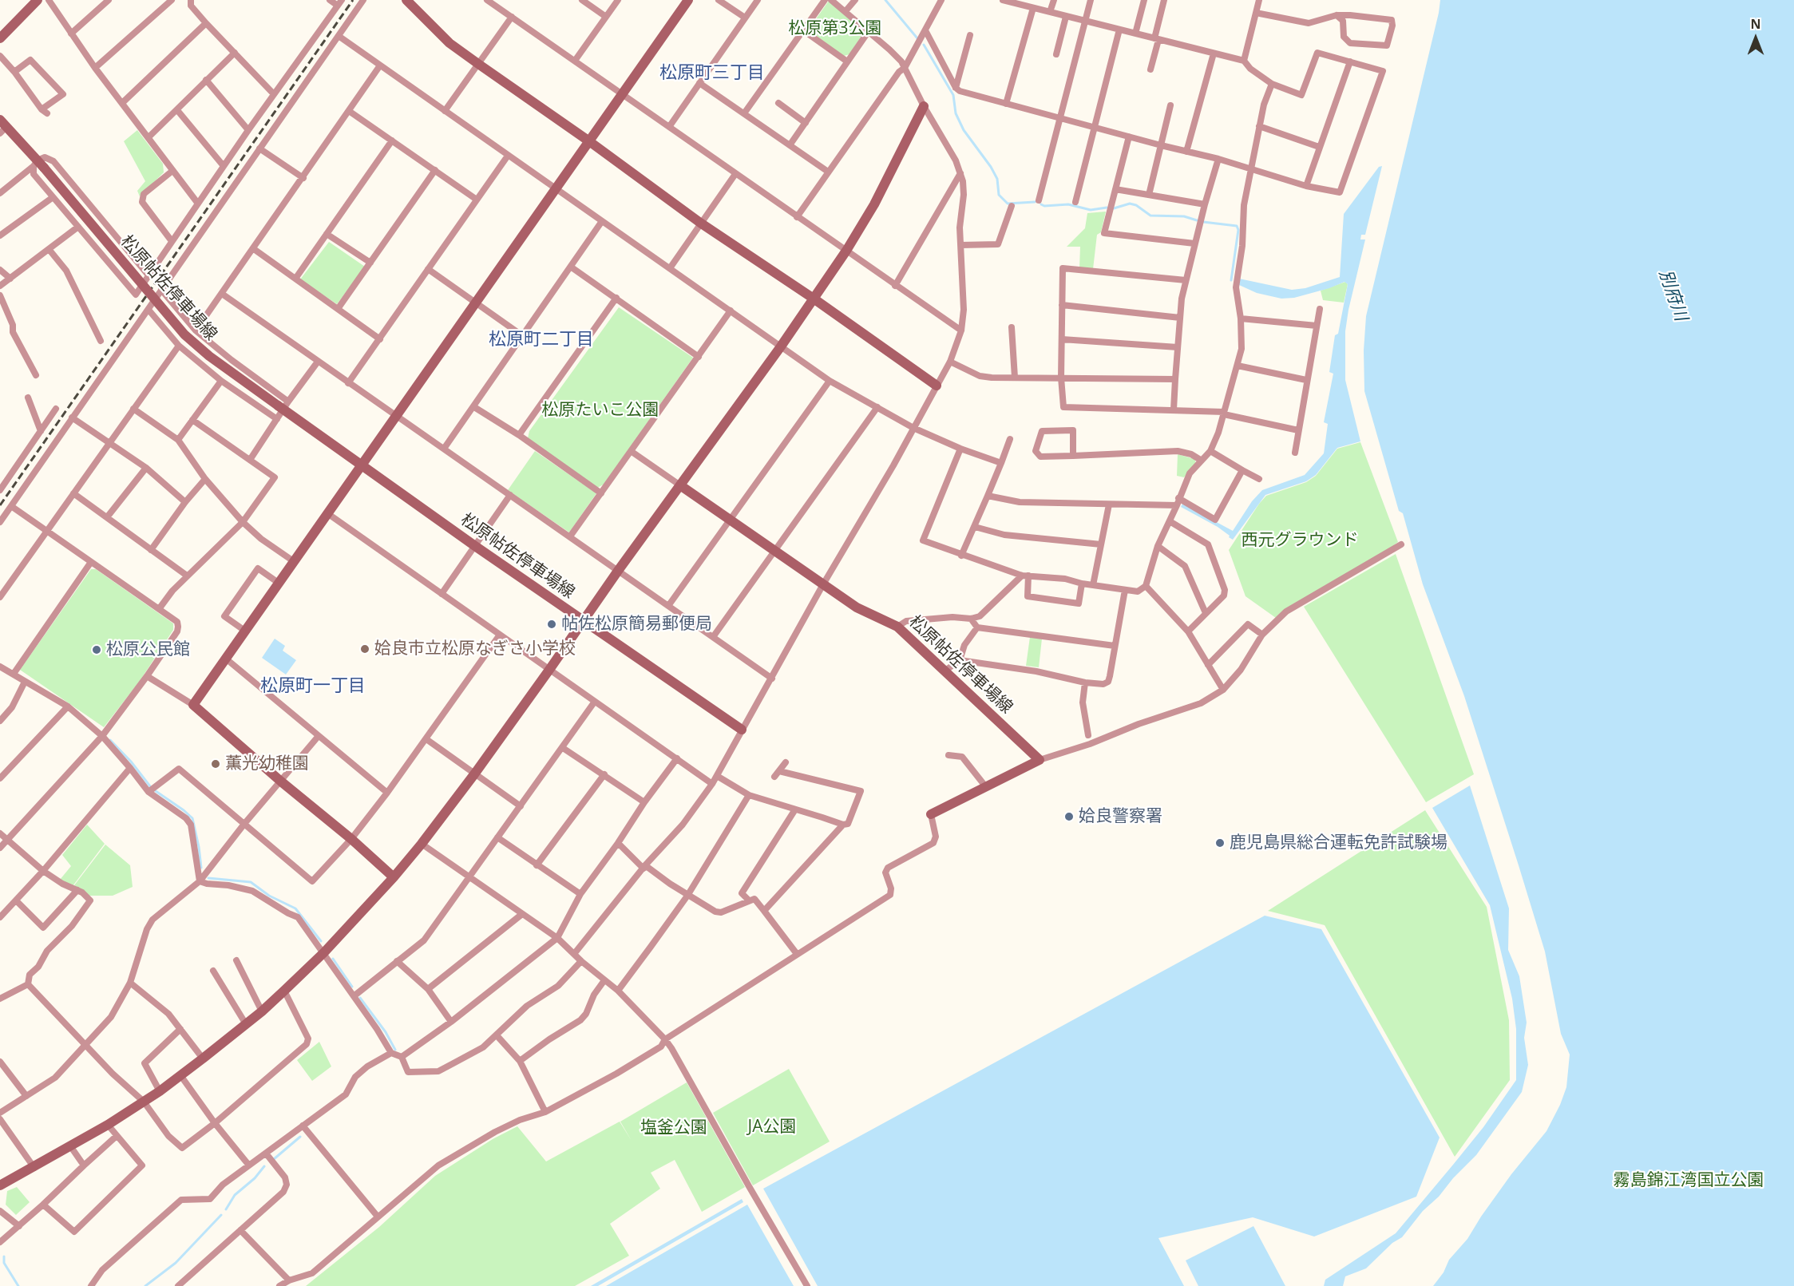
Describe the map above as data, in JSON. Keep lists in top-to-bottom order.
{
  "streets": {
    "street": ["松原帖佐停車場線"]
  },
  "districts": ["松原町三丁目", "松原町二丁目", "松原町一丁目"],
  "water": ["別府川"],
  "parks": [
    "松原第3公園",
    "松原たいこ公園",
    "西元グラウンド",
    "JA公園",
    "塩釜公園",
    "霧島錦江湾国立公園"
  ],
  "places": [
    "帖佐松原簡易郵便局",
    "姶良市立松原なぎさ小学校",
    "松原公民館",
    "薫光幼稚園",
    "姶良警察署",
    "鹿児島県総合運転免許試験場"
  ],
  "north": "top"
}
